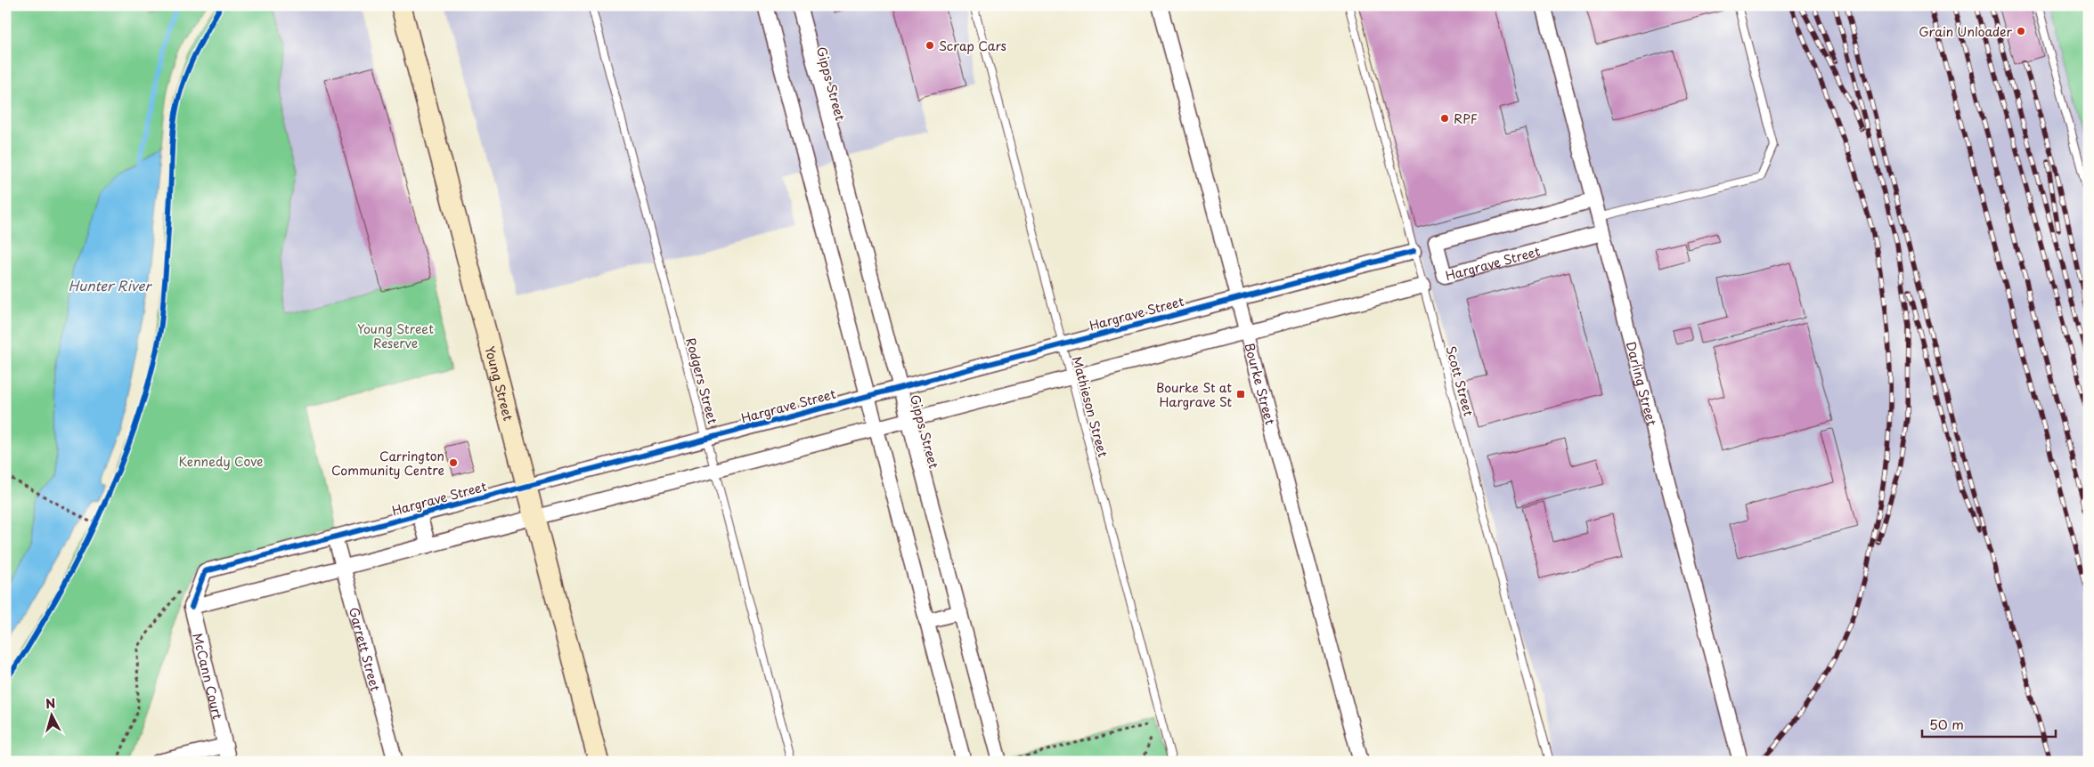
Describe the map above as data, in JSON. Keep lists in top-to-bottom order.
{
  "streets": {
    "main road": ["Young Street"],
    "street": [
      "Gipps Street",
      "Hargrave Street",
      "Bourke Street",
      "Darling Street",
      "Garrett Street",
      "McCann Court"
    ],
    "lane": ["Rodgers Street", "Scott Street", "Mathieson Street"]
  },
  "crossings": [
    ["Gipps Street", "Hargrave Street"],
    ["Hargrave Street", "Rodgers Street"],
    ["Hargrave Street", "Scott Street"],
    ["Hargrave Street", "Young Street"],
    ["Hargrave Street", "Bourke Street"],
    ["Hargrave Street", "Darling Street"],
    ["Hargrave Street", "Mathieson Street"],
    ["Hargrave Street", "Garrett Street"],
    ["Hargrave Street", "McCann Court"]
  ],
  "water": ["Hunter River"],
  "parks": ["Young Street Reserve", "Kennedy Cove"],
  "places": {
    "other": [
      "Grain Unloader",
      "Scrap Cars",
      "RPF",
      "Carrington Community Centre"
    ],
    "transit": ["Bourke St at Hargrave St"]
  },
  "scale_bar": "50 m",
  "north": "top"
}
